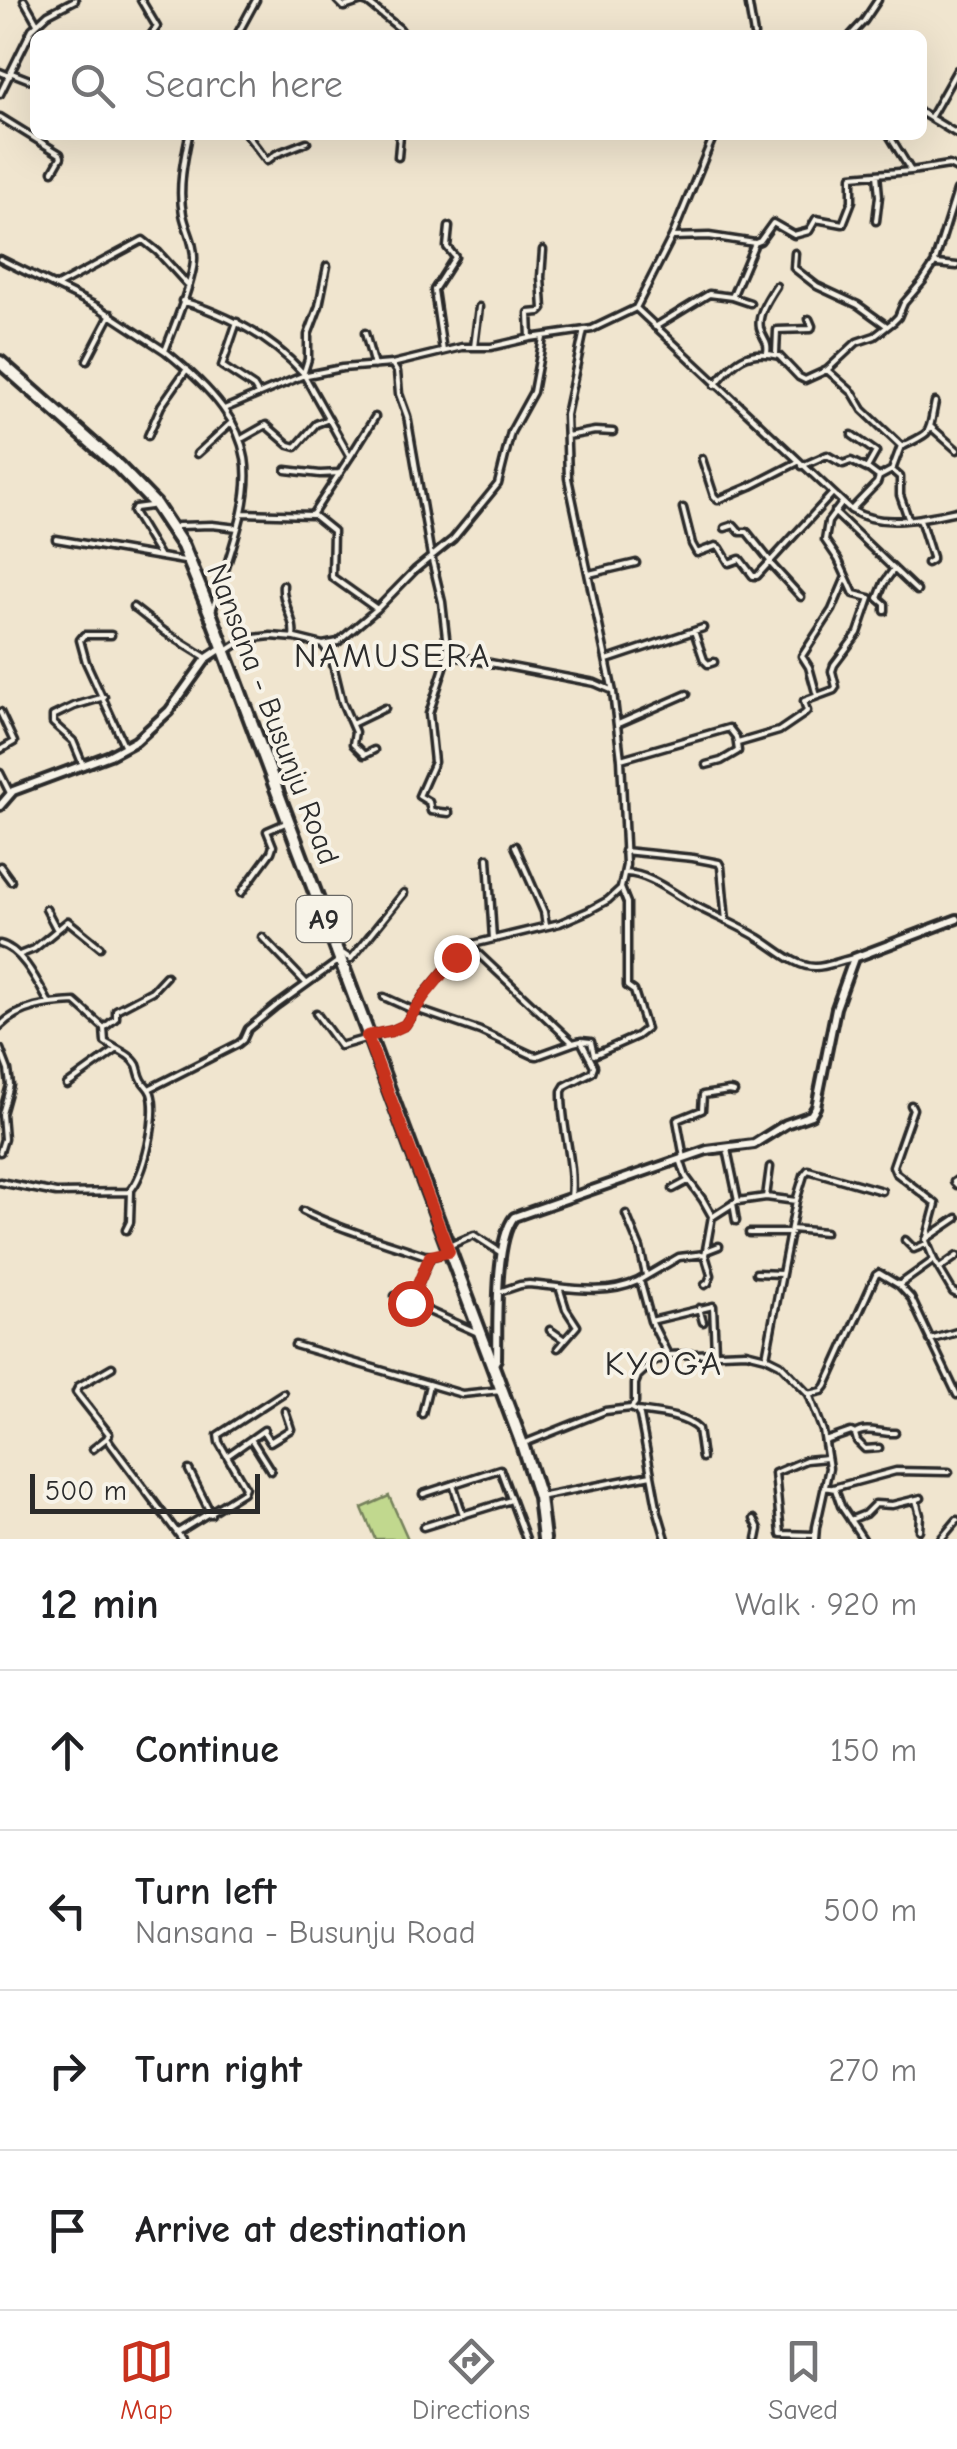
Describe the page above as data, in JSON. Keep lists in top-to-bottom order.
{
  "streets": {
    "main road": ["Nansana - Busunju Road", "A9"]
  },
  "districts": ["NAMUSERA", "KYOGA"],
  "scale_bar": "500 m",
  "page": {
    "search": "Search here",
    "scale": "500 m",
    "heading": ["12 min", "Walk · 920 m"],
    "list": [
      ["Continue", "150 m"],
      ["Turn left", "Nansana - Busunju Road", "500 m"],
      ["Turn right", "270 m"],
      "Arrive at destination"
    ],
    "nav": ["Map", "Directions", "Saved"]
  }
}
